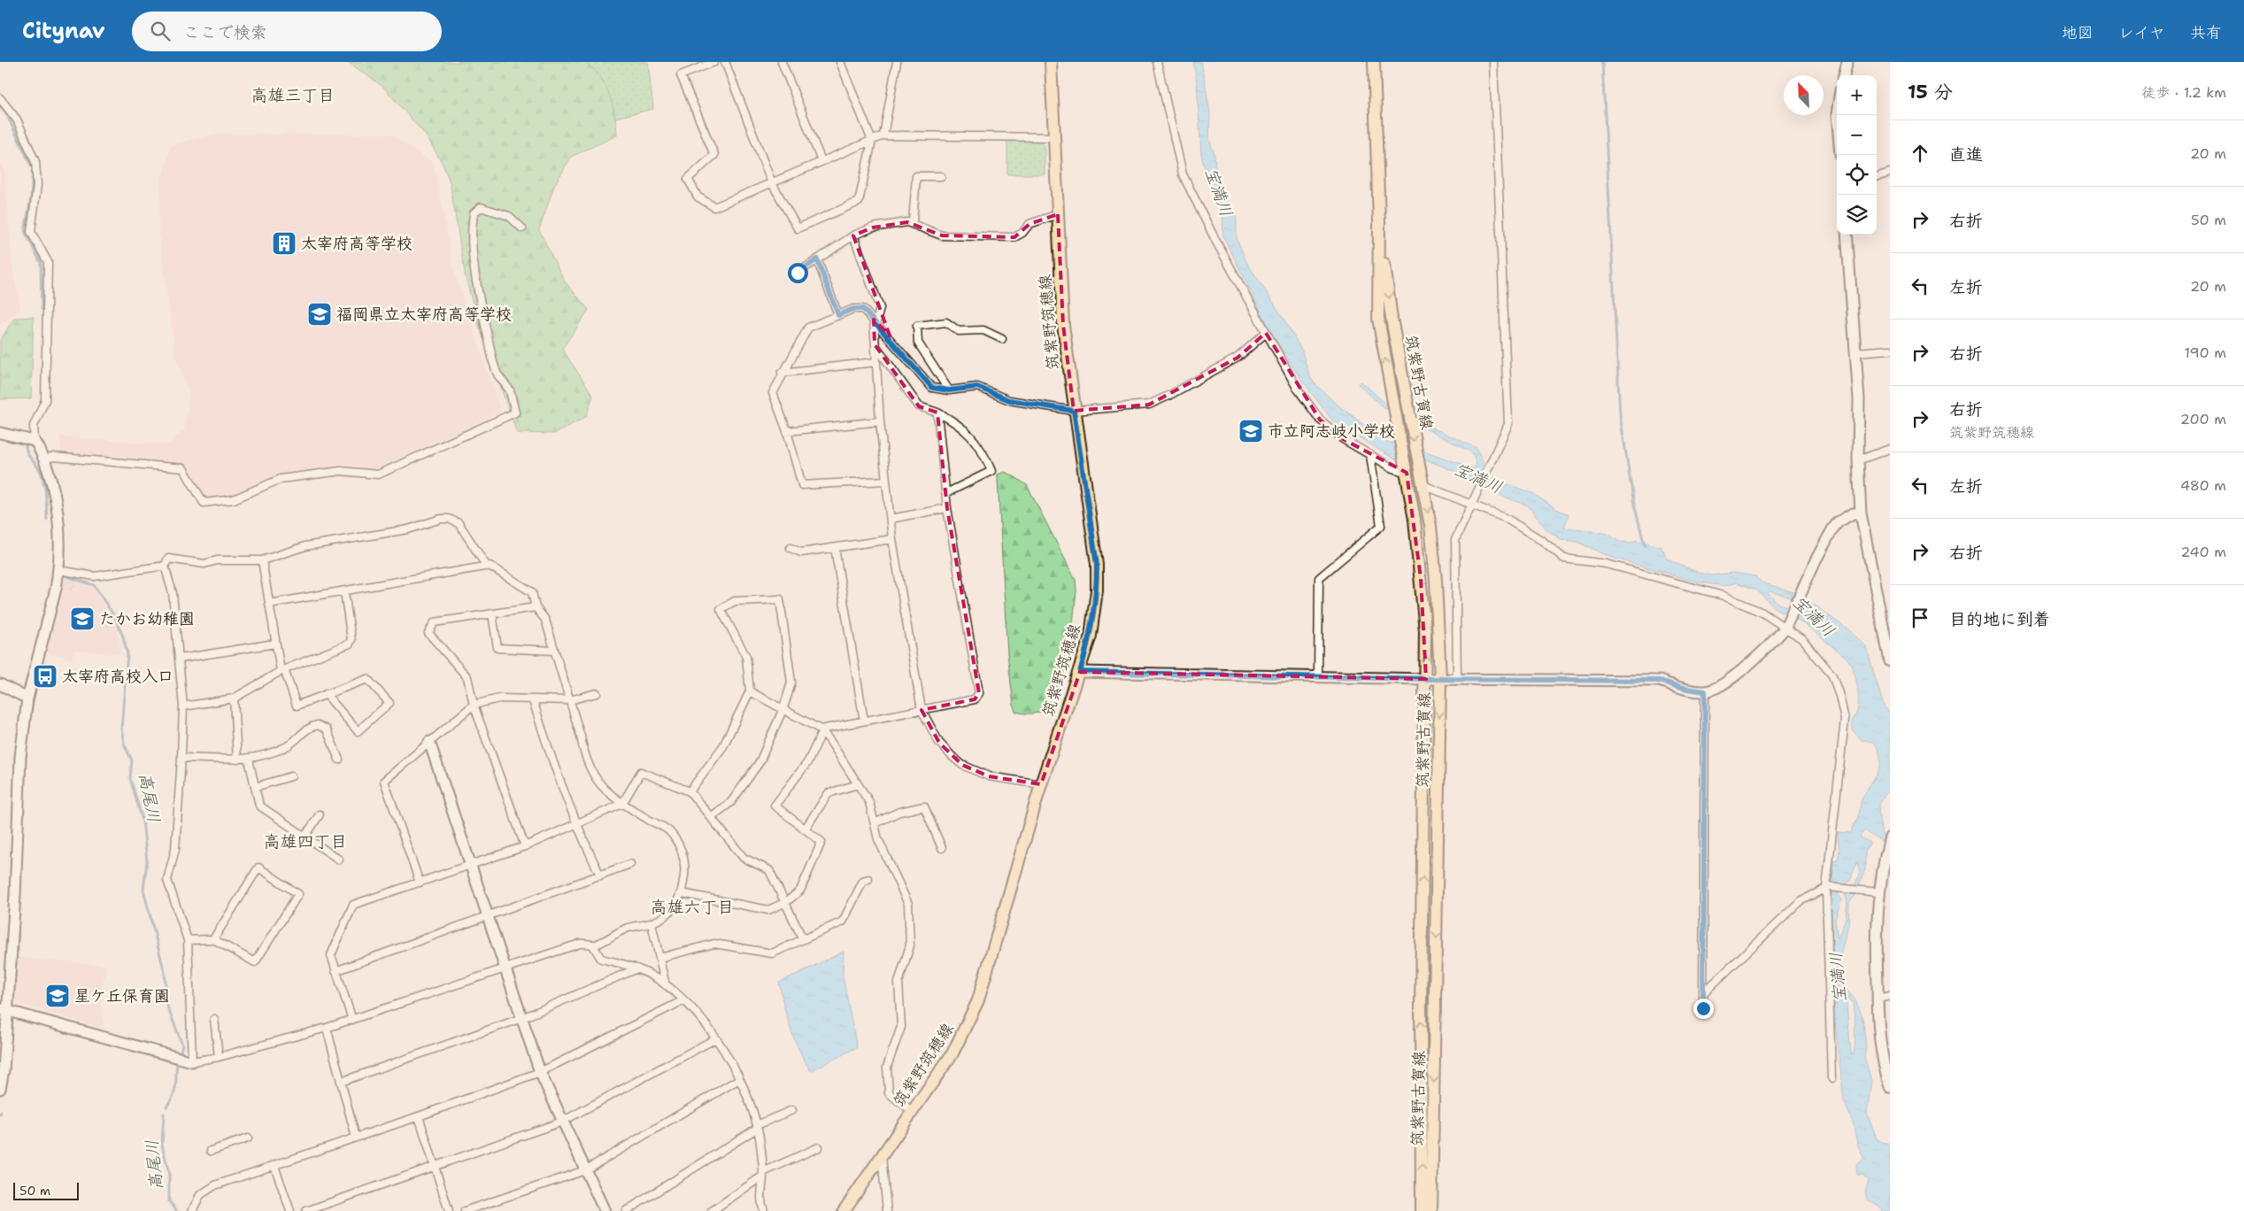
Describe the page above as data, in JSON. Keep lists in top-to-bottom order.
{
  "streets": {
    "main road": ["筑紫野筑穂線", "筑紫野古賀線"]
  },
  "districts": ["高雄三丁目", "高雄四丁目", "高雄六丁目"],
  "water": ["宝満川", "高尾川"],
  "places": {
    "building": ["太宰府高等学校"],
    "school or university": [
      "福岡県立太宰府高等学校",
      "市立阿志岐小学校",
      "たかお幼稚園",
      "星ケ丘保育園"
    ],
    "bus stop": ["太宰府高校入口"]
  },
  "scale_bar": "50 m",
  "north": "top left",
  "page": {
    "header": "Citynav",
    "search": "ここで検索",
    "nav": ["地図", "レイヤ", "共有"],
    "heading": ["15 分", "徒歩 · 1.2 km"],
    "map_buttons": ["+", "−"],
    "list": [
      ["直進", "20 m"],
      ["右折", "50 m"],
      ["左折", "20 m"],
      ["右折", "190 m"],
      ["右折", "筑紫野筑穂線", "200 m"],
      ["左折", "480 m"],
      ["右折", "240 m"],
      "目的地に到着"
    ],
    "scale": "50 m"
  }
}
